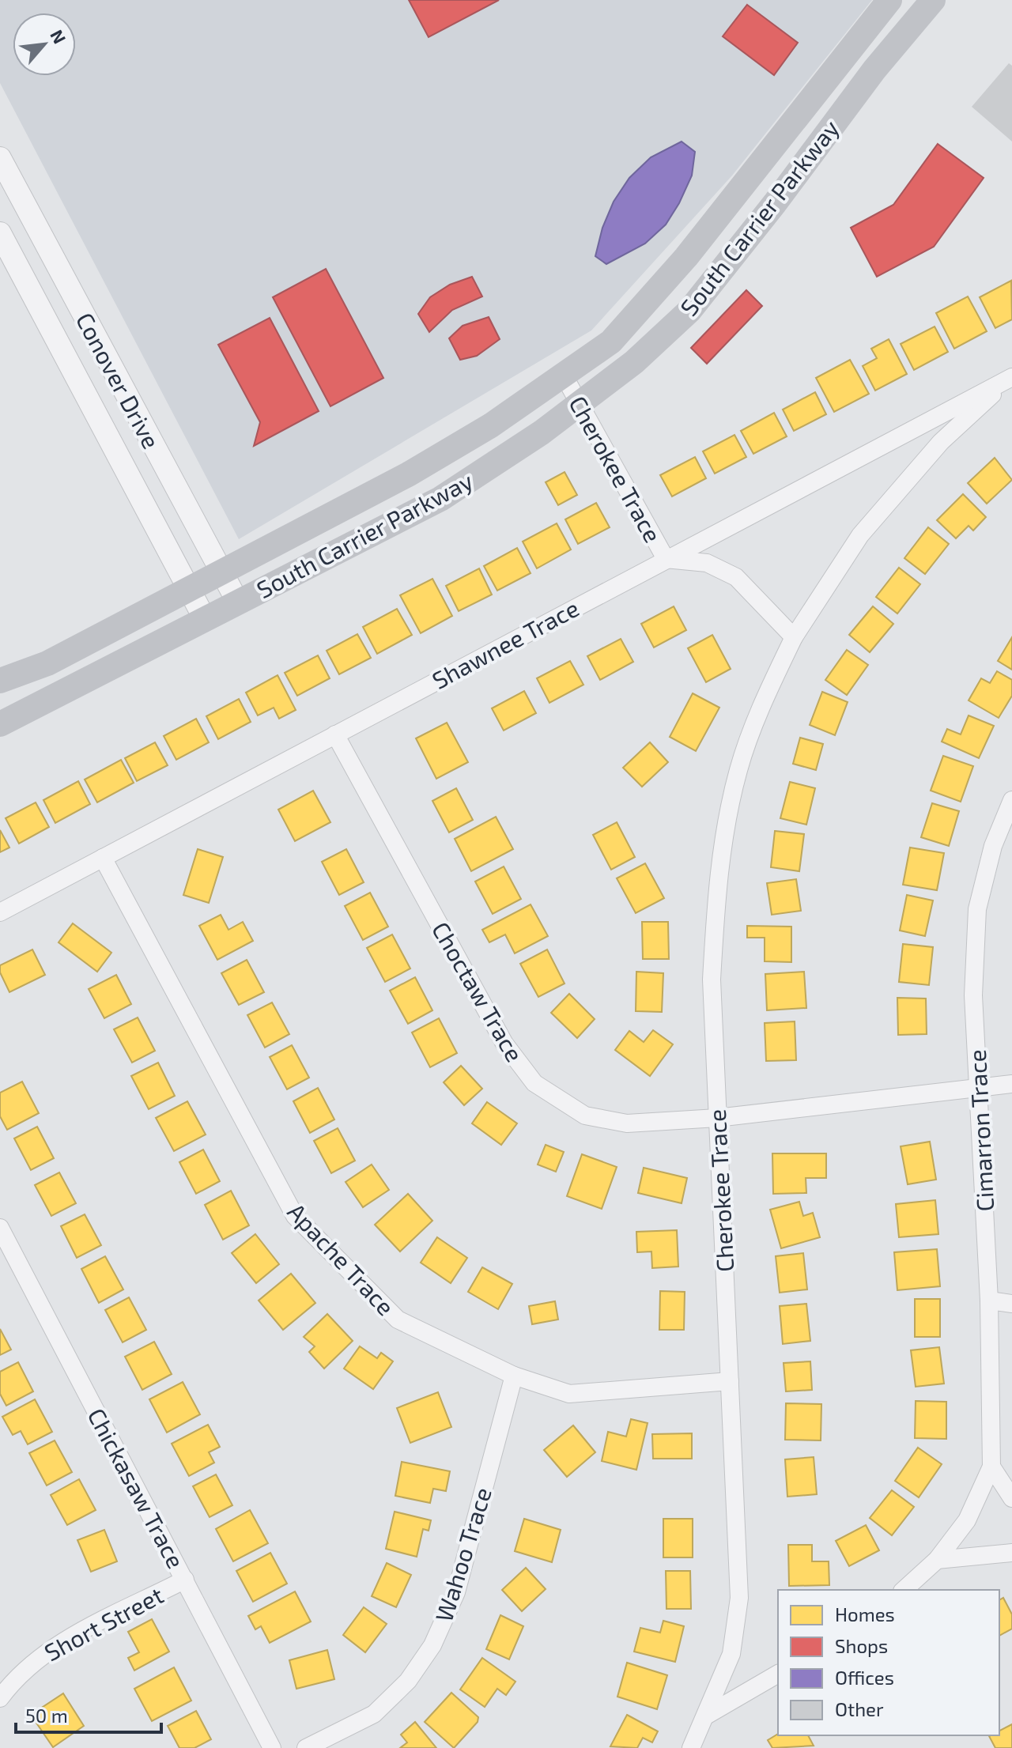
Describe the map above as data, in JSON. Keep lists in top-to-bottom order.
{
  "streets": {
    "main road": ["South Carrier Parkway"],
    "street": [
      "Conover Drive",
      "Cherokee Trace",
      "Shawnee Trace",
      "Choctaw Trace",
      "Cimarron Trace",
      "Apache Trace",
      "Chickasaw Trace",
      "Wahoo Trace",
      "Short Street"
    ]
  },
  "crossings": [
    ["South Carrier Parkway", "Conover Drive"],
    ["South Carrier Parkway", "Cherokee Trace"],
    ["Cherokee Trace", "Shawnee Trace"],
    ["Cherokee Trace", "Choctaw Trace"],
    ["Cherokee Trace", "Apache Trace"],
    ["Shawnee Trace", "Choctaw Trace"],
    ["Shawnee Trace", "Apache Trace"],
    ["Choctaw Trace", "Cimarron Trace"],
    ["Apache Trace", "Wahoo Trace"],
    ["Chickasaw Trace", "Short Street"]
  ],
  "legend": [
    "Homes",
    "Shops",
    "Offices",
    "Other"
  ],
  "scale_bar": "50 m",
  "north": "top right"
}
